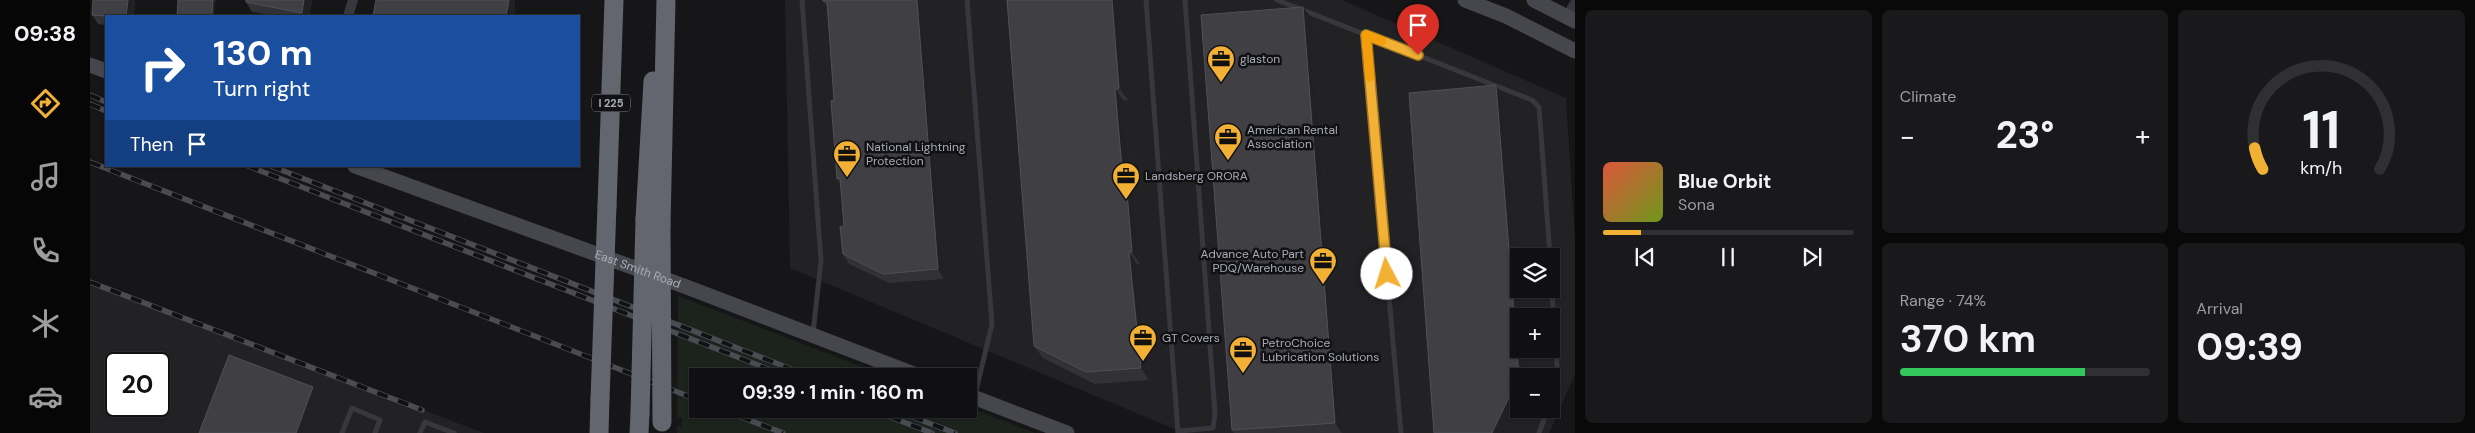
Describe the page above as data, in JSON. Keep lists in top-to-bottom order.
{
  "streets": {
    "highway": ["I 225"],
    "street": ["East Smith Road"]
  },
  "places": {
    "office": [
      "glaston",
      "American Rental Association",
      "National Lightning Protection",
      "Landsberg ORORA",
      "Advance Auto Part PDQ/Warehouse",
      "GT Covers",
      "PetroChoice Lubrication Solutions"
    ]
  },
  "page": {
    "tabs": "09:38",
    "tile": [
      "Climate",
      ["Range · 74%", "370 km"],
      ["Arrival", "09:39"]
    ],
    "turn": ["130 m", "Turn right"],
    "heat": ["−", "23°", "+"],
    "then": "Then",
    "song": ["Blue Orbit", "Sona"],
    "map_buttons": ["+", "−"],
    "limit": "20",
    "trip": "09:39 · 1 min · 160 m",
    "gauge": ["11", "km/h"]
  }
}
